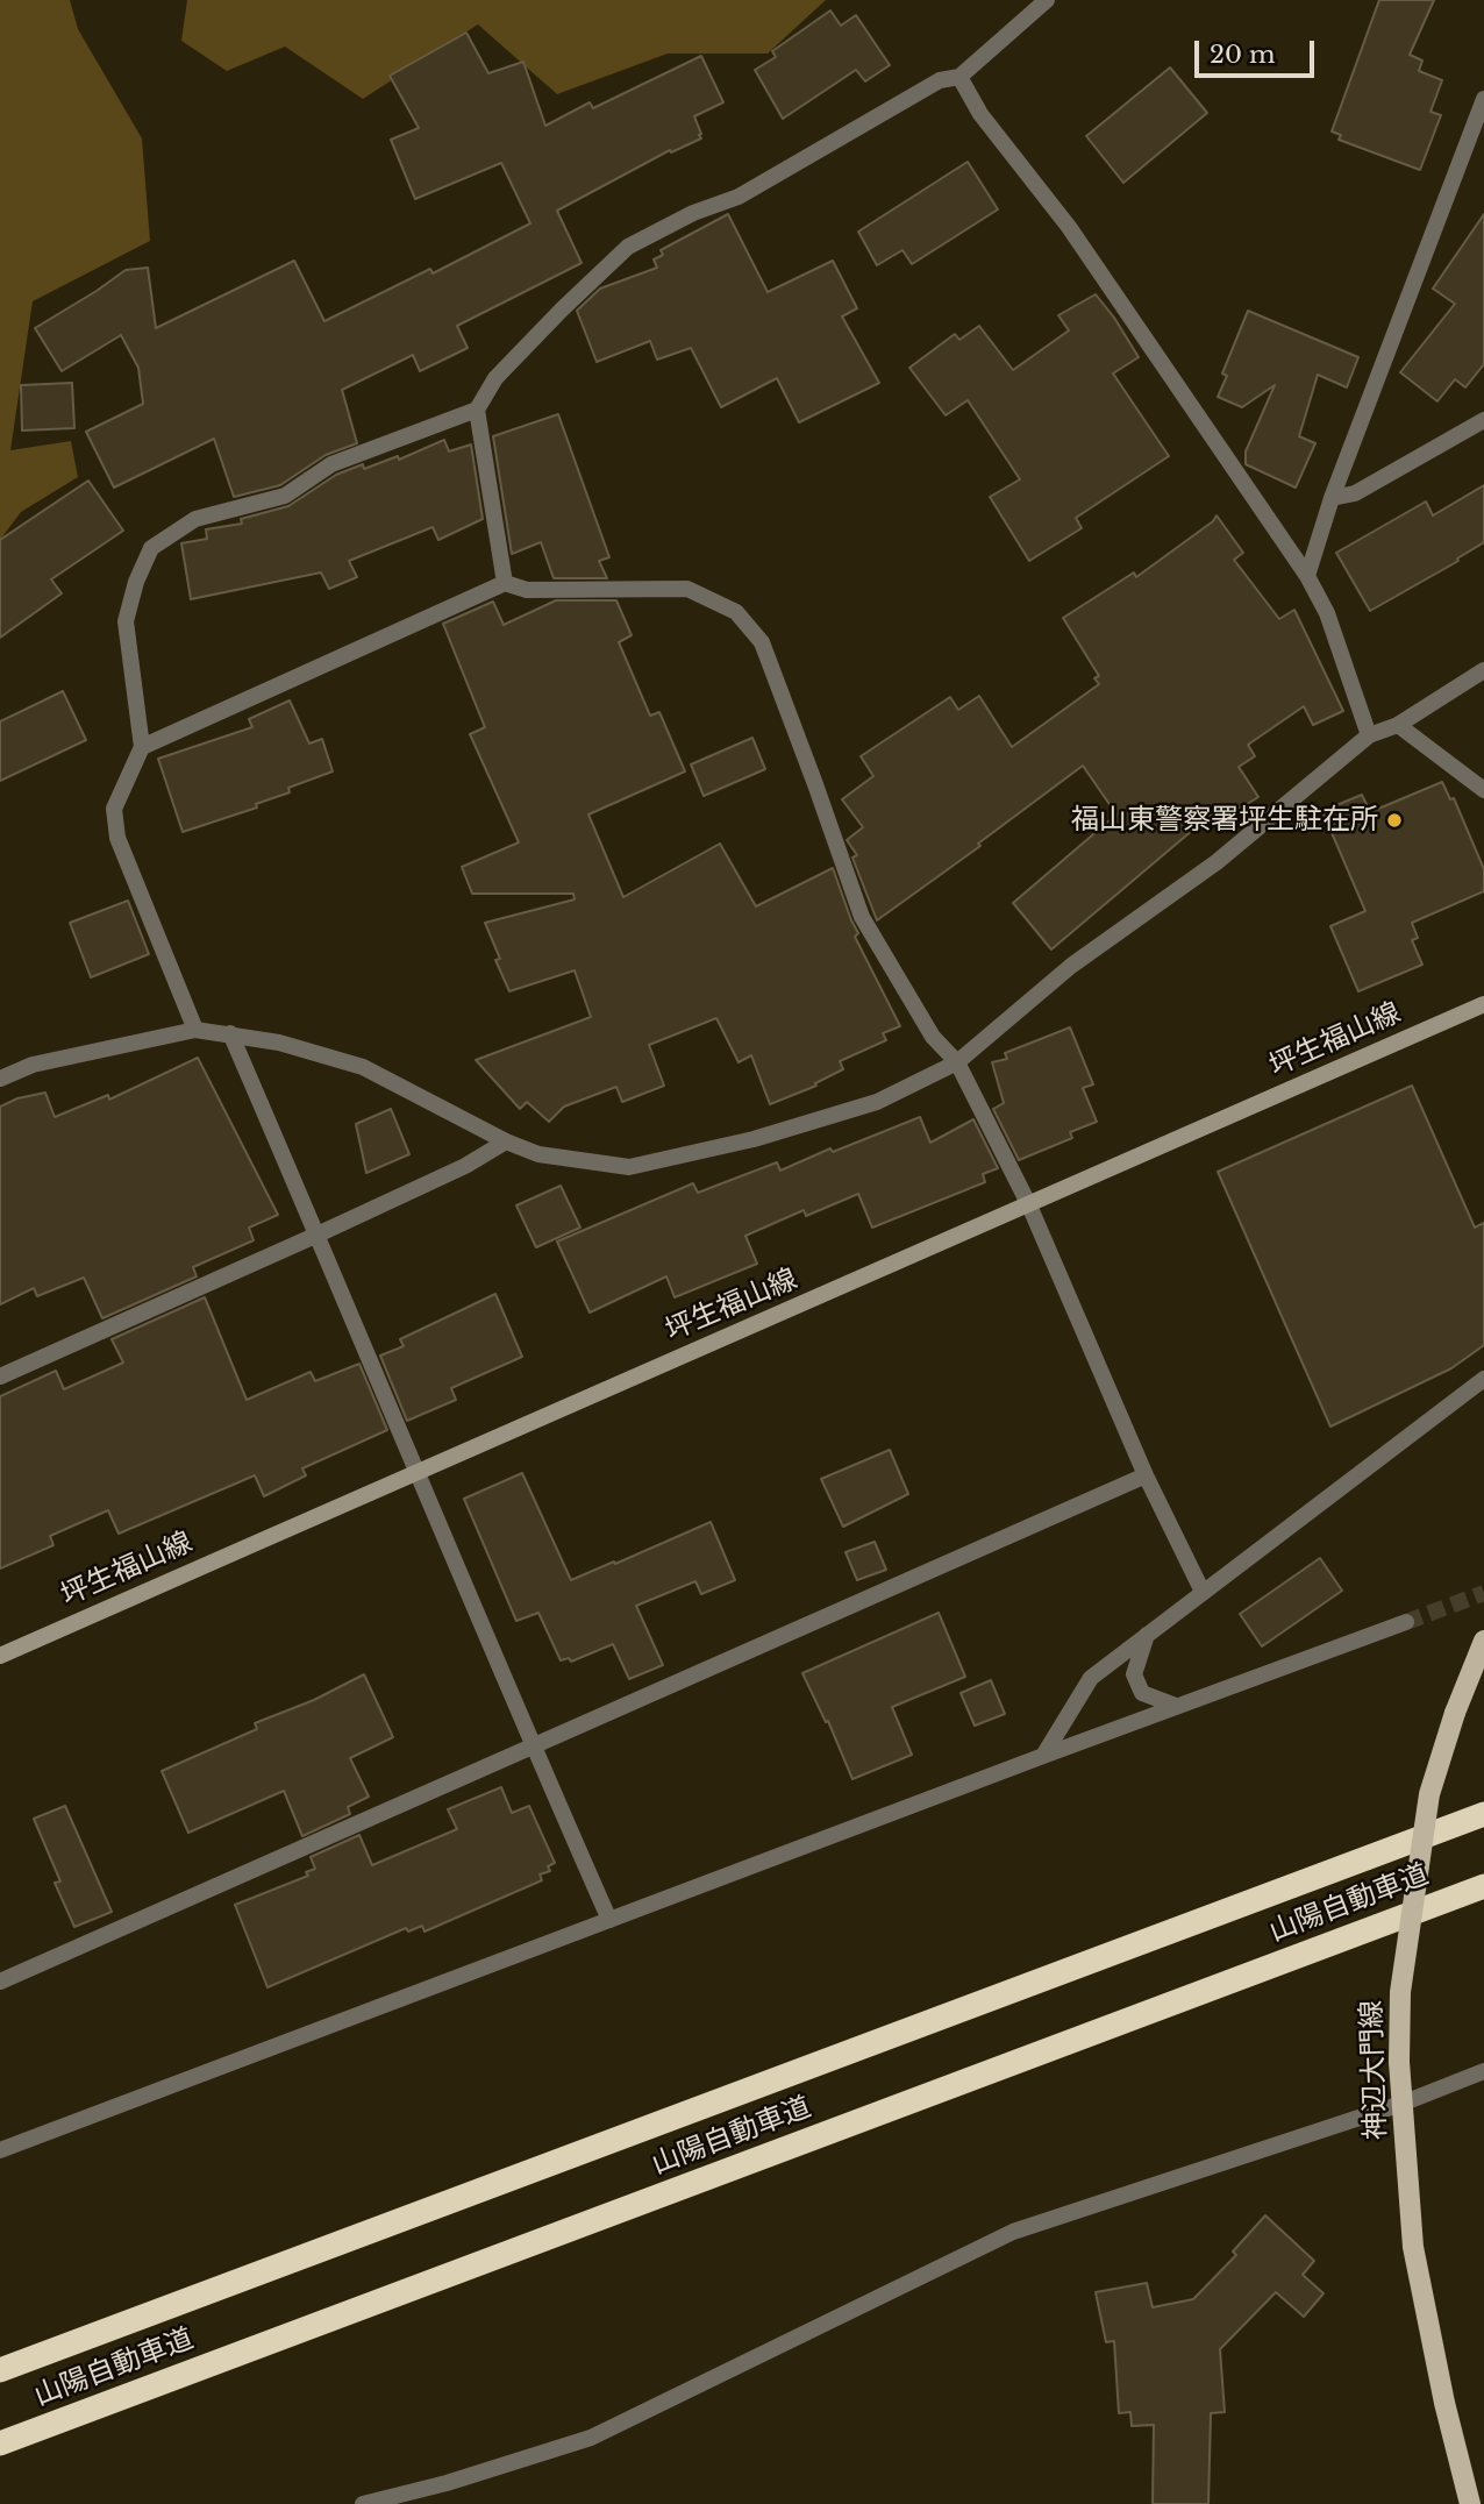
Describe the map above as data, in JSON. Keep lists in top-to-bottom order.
{
  "streets": {
    "highway": ["山陽自動車道"],
    "main road": ["坪生福山線", "神辺大門線"]
  },
  "places": ["福山東警察署坪生駐在所"],
  "scale_bar": "20 m"
}
